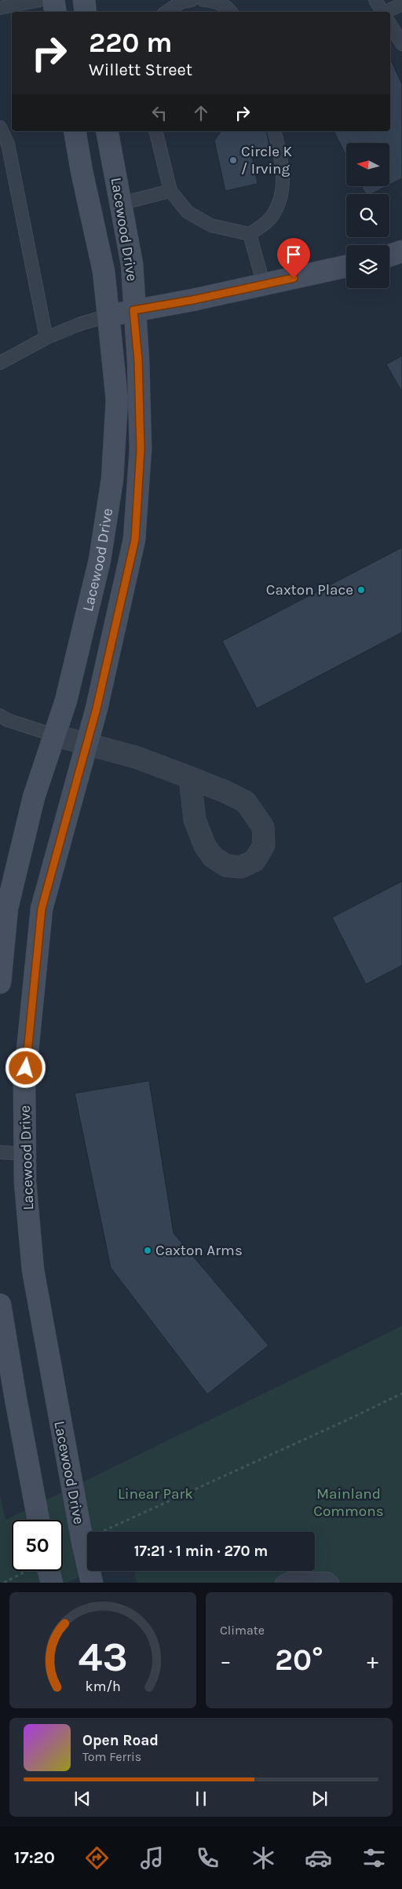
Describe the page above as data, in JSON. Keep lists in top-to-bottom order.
{
  "streets": {
    "main road": ["Lacewood Drive"]
  },
  "parks": ["Linear Park", "Mainland Commons"],
  "places": ["Circle K / Irving", "Caxton Place", "Caxton Arms"],
  "north": "left",
  "page": {
    "turn": ["220 m", "Willett Street"],
    "limit": "50",
    "trip": "17:21 · 1 min · 270 m",
    "tile": "Climate",
    "heat": ["−", "20°", "+"],
    "song": ["Open Road", "Tom Ferris"],
    "tabs": "17:20",
    "gauge": ["43", "km/h"]
  }
}
